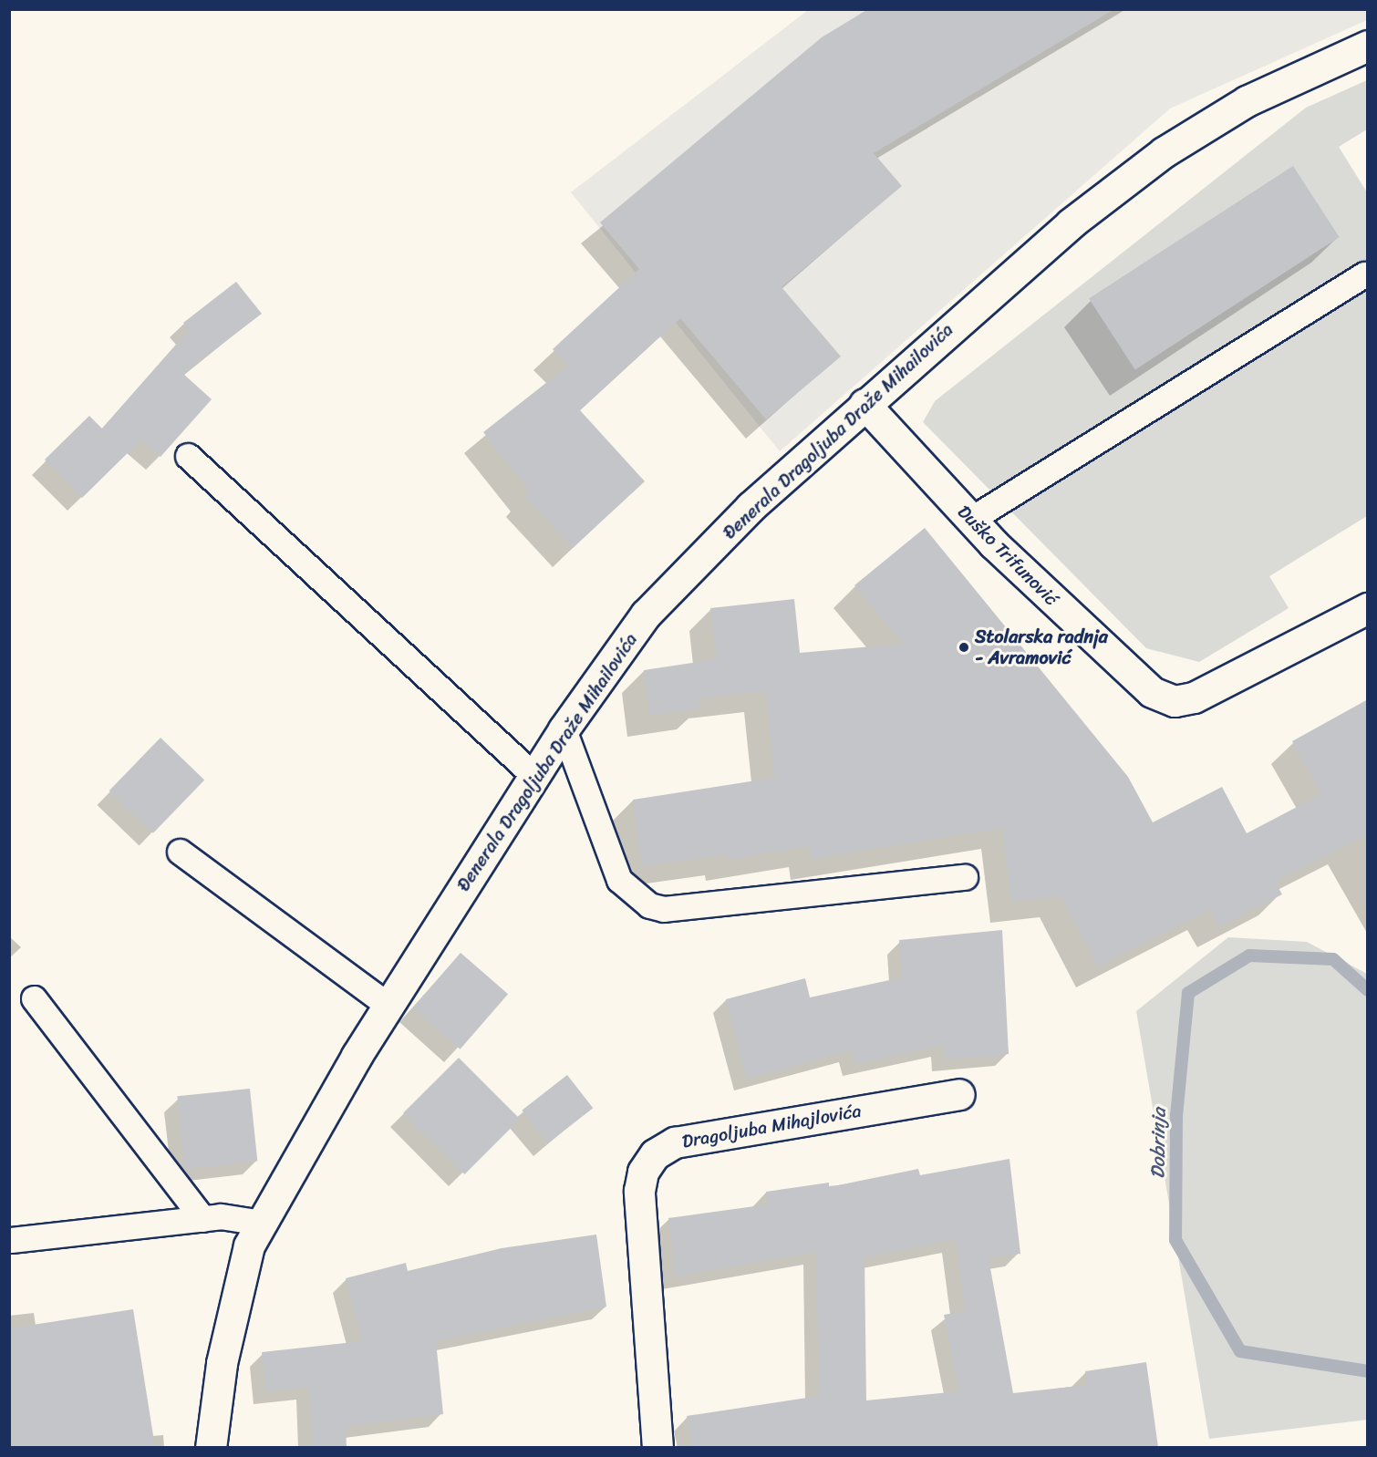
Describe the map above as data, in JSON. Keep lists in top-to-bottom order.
{
  "streets": {
    "street": ["Đenerala Dragoljuba Draže Mihailovića", "Duško Trifunović", "Dragoljuba Mihajlovića"]
  },
  "crossings": [
    ["Đenerala Dragoljuba Draže Mihailovića", "Duško Trifunović"]
  ],
  "water": ["Dobrinja"],
  "places": ["Stolarska radnja - Avramović"]
}
